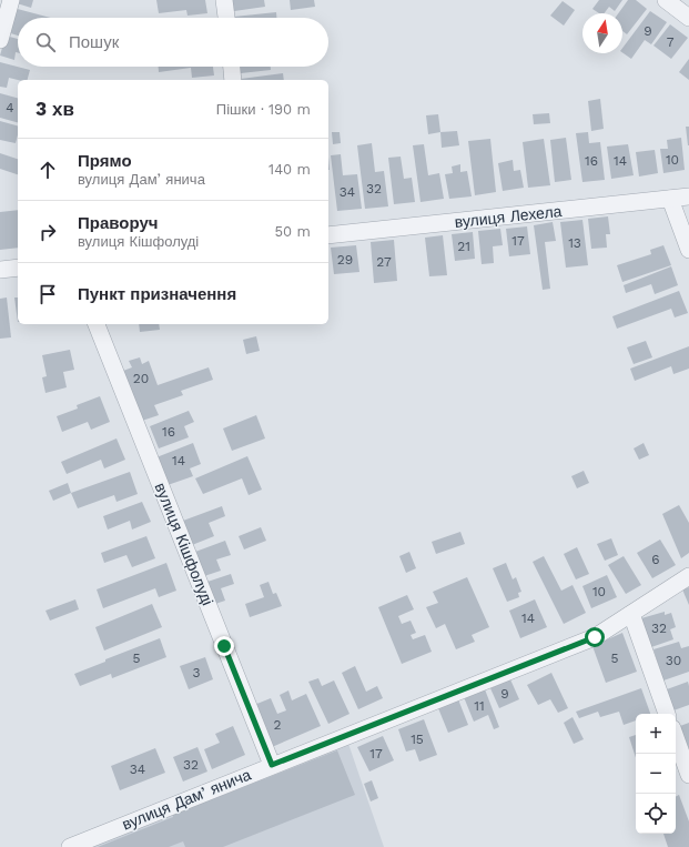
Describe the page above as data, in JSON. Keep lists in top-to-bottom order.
{
  "streets": {
    "street": ["вулиця Лехела", "вулиця Кішфолуді", "вулиця Дамʼянича"]
  },
  "crossings": [
    ["вулиця Кішфолуді", "вулиця Дамʼянича"]
  ],
  "house_numbers": [
    "9",
    "7",
    "4",
    "10",
    "16",
    "14",
    "32",
    "34",
    "17",
    "13",
    "21",
    "29",
    "27",
    "20",
    "16",
    "14",
    "6",
    "10",
    "14",
    "32",
    "5",
    "5",
    "30",
    "3",
    "9",
    "11",
    "2",
    "15",
    "17",
    "32",
    "34"
  ],
  "north": "top",
  "page": {
    "search": "Пошук",
    "heading": ["3 хв", "Пішки · 190 m"],
    "list": [
      ["Прямо", "вулиця Дамʼянича", "140 m"],
      ["Праворуч", "вулиця Кішфолуді", "50 m"],
      "Пункт призначення"
    ],
    "map_buttons": ["+", "−"]
  }
}
